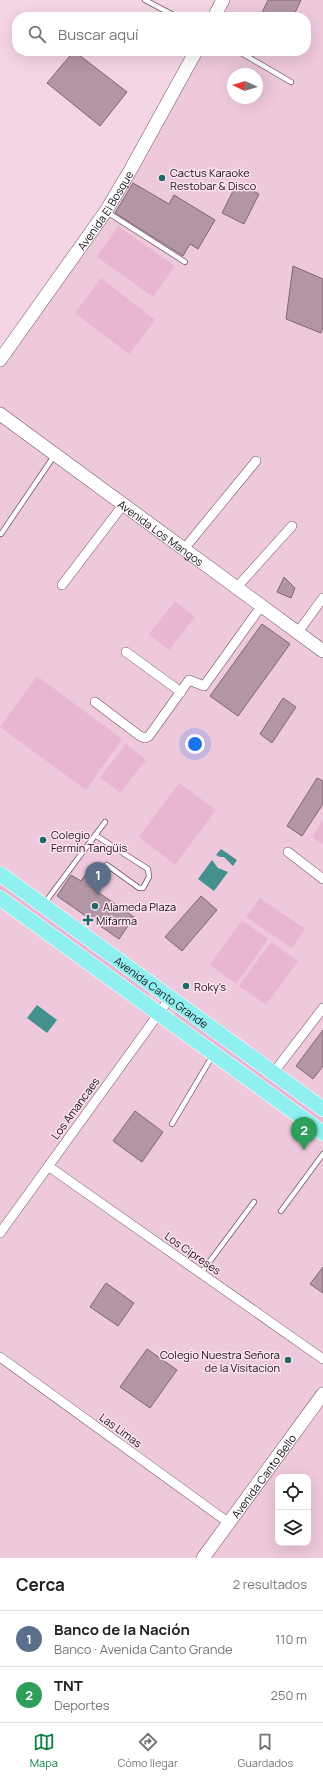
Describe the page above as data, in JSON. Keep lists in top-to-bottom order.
{
  "streets": {
    "main road": ["Avenida Canto Grande"],
    "street": [
      "Avenida El Bosque",
      "Avenida Los Mangos",
      "Los Amancaes",
      "Los Cipreses",
      "Las Limas",
      "Avenida Canto Bello"
    ]
  },
  "crossings": [
    ["Avenida Canto Grande", "Los Amancaes"],
    ["Los Amancaes", "Los Cipreses"],
    ["Las Limas", "Avenida Canto Bello"]
  ],
  "places": {
    "other": [
      "Cactus Karaoke Restobar & Disco",
      "Colegio Fermín Tangüis",
      "Alameda Plaza",
      "Roky's",
      "Colegio Nuestra Señora de la Visitacion"
    ],
    "health": ["Mifarma"]
  },
  "north": "left",
  "page": {
    "search": "Buscar aquí",
    "pins": ["1", "2"],
    "heading": ["Cerca", "2 resultados"],
    "list": [
      {
        "mark": "1",
        "name": "Banco de la Nación",
        "note": "Banco · Avenida Canto Grande",
        "value": "110 m"
      },
      {
        "mark": "2",
        "name": "TNT",
        "note": "Deportes",
        "value": "250 m"
      }
    ],
    "nav": ["Mapa", "Cómo llegar", "Guardados"]
  }
}
